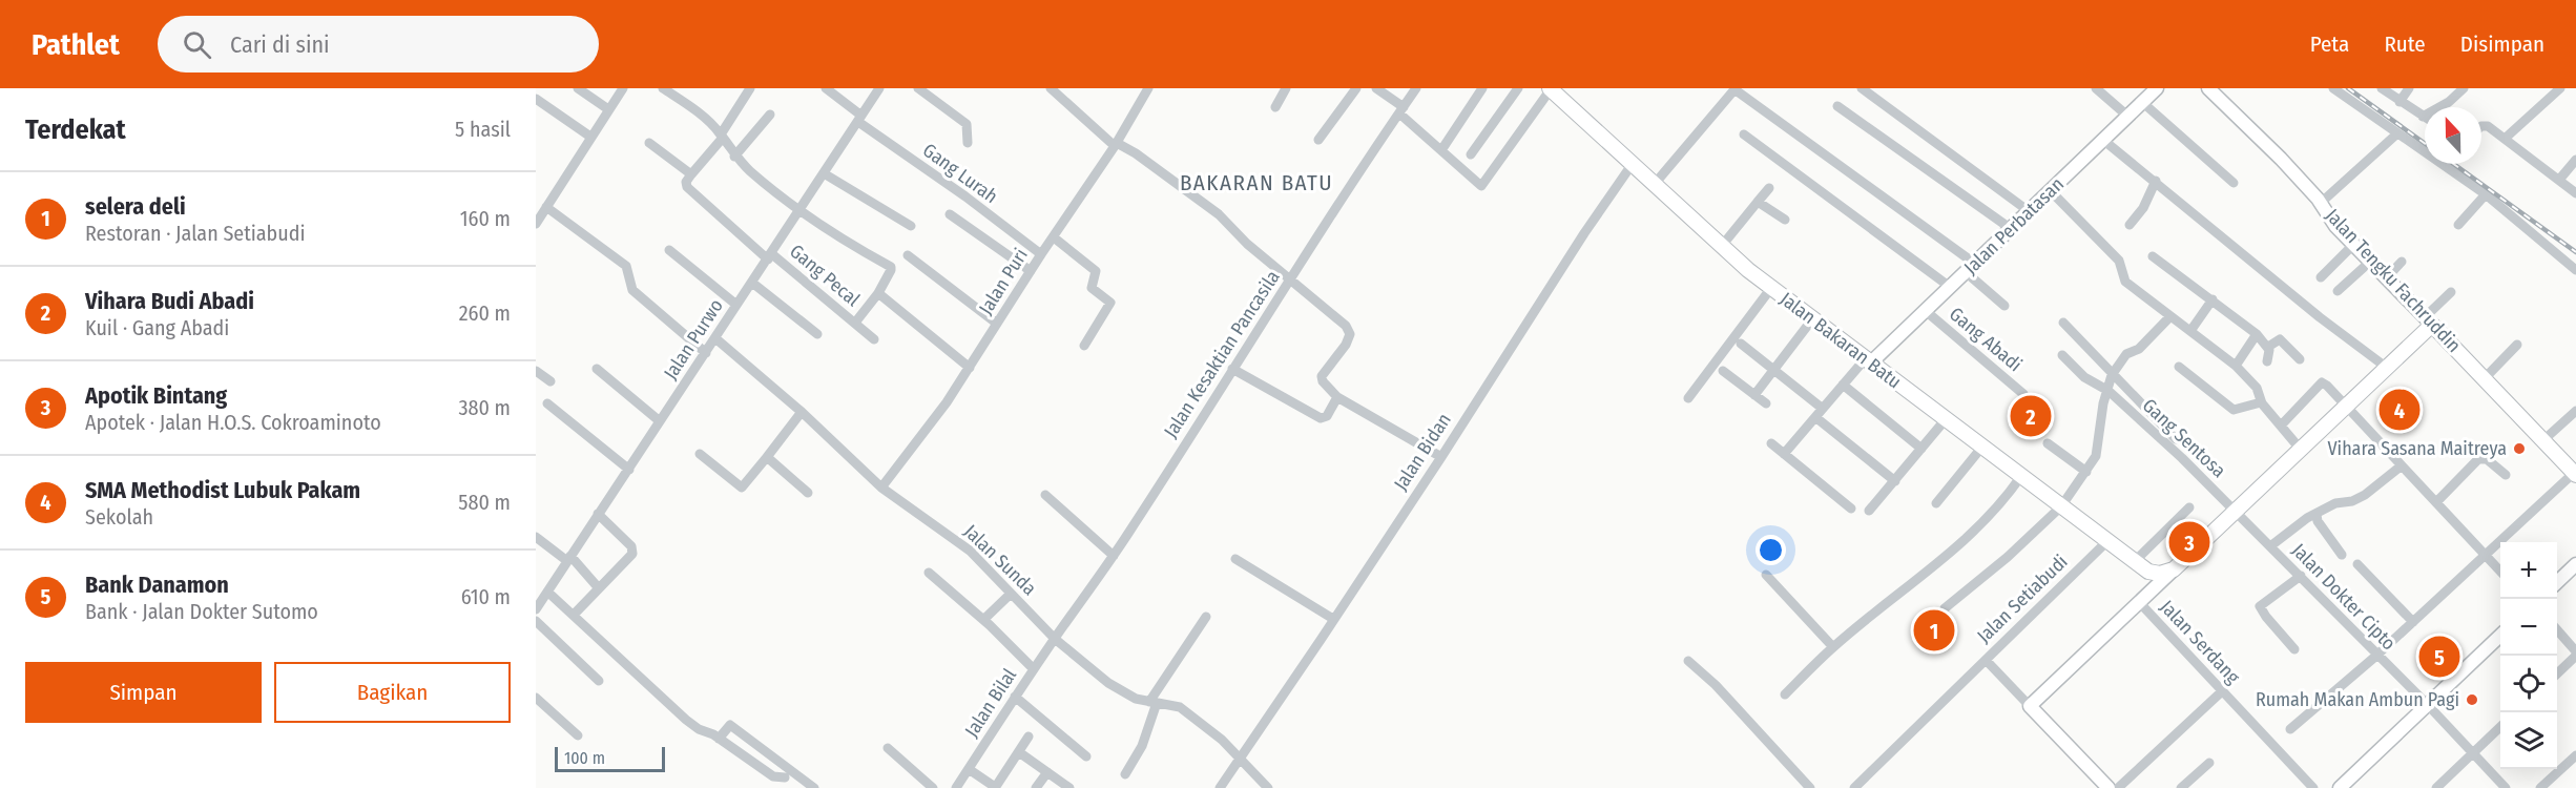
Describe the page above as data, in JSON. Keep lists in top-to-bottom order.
{
  "streets": {
    "highway": ["Jalan Tengku Fachruddin", "Jalan Bakaran Batu"],
    "main road": ["Jalan Perbatasan"],
    "street": [
      "Gang Lurah",
      "Gang Pecal",
      "Jalan Puri",
      "Jalan Purwo",
      "Gang Abadi",
      "Jalan Kesaktian Pancasila",
      "Gang Sentosa",
      "Jalan Bidan",
      "Jalan Sunda",
      "Jalan Dokter Cipto",
      "Jalan Setiabudi",
      "Jalan Serdang",
      "Jalan Bilal"
    ]
  },
  "crossings": [
    ["Gang Lurah", "Jalan Puri"],
    ["Gang Lurah", "Jalan Purwo"],
    ["Jalan Perbatasan", "Gang Abadi"],
    ["Jalan Perbatasan", "Jalan Bakaran Batu"],
    ["Gang Pecal", "Jalan Purwo"],
    ["Jalan Puri", "Jalan Sunda"],
    ["Jalan Purwo", "Jalan Sunda"],
    ["Jalan Bakaran Batu", "Jalan Bidan"],
    ["Jalan Bakaran Batu", "Jalan Setiabudi"],
    ["Jalan Kesaktian Pancasila", "Jalan Sunda"],
    ["Jalan Kesaktian Pancasila", "Jalan Bilal"],
    ["Gang Sentosa", "Jalan Dokter Cipto"],
    ["Jalan Bidan", "Jalan Sunda"],
    ["Jalan Sunda", "Jalan Bilal"]
  ],
  "districts": ["BAKARAN BATU"],
  "places": ["Vihara Sasana Maitreya", "Rumah Makan Ambun Pagi"],
  "scale_bar": "100 m",
  "north": "top",
  "page": {
    "header": "Pathlet",
    "search": "Cari di sini",
    "nav": ["Peta", "Rute", "Disimpan"],
    "heading": ["Terdekat", "5 hasil"],
    "list": [
      {
        "mark": "1",
        "name": "selera deli",
        "note": "Restoran · Jalan Setiabudi",
        "value": "160 m"
      },
      {
        "mark": "2",
        "name": "Vihara Budi Abadi",
        "note": "Kuil · Gang Abadi",
        "value": "260 m"
      },
      {
        "mark": "3",
        "name": "Apotik Bintang",
        "note": "Apotek · Jalan H.O.S. Cokroaminoto",
        "value": "380 m"
      },
      {
        "mark": "4",
        "name": "SMA Methodist Lubuk Pakam",
        "note": "Sekolah",
        "value": "580 m"
      },
      {
        "mark": "5",
        "name": "Bank Danamon",
        "note": "Bank · Jalan Dokter Sutomo",
        "value": "610 m"
      }
    ],
    "pins": [
      "4",
      "2",
      "3",
      "1",
      "5"
    ],
    "map_buttons": ["+", "−"],
    "buttons": ["Simpan", "Bagikan"],
    "scale": "100 m"
  }
}
